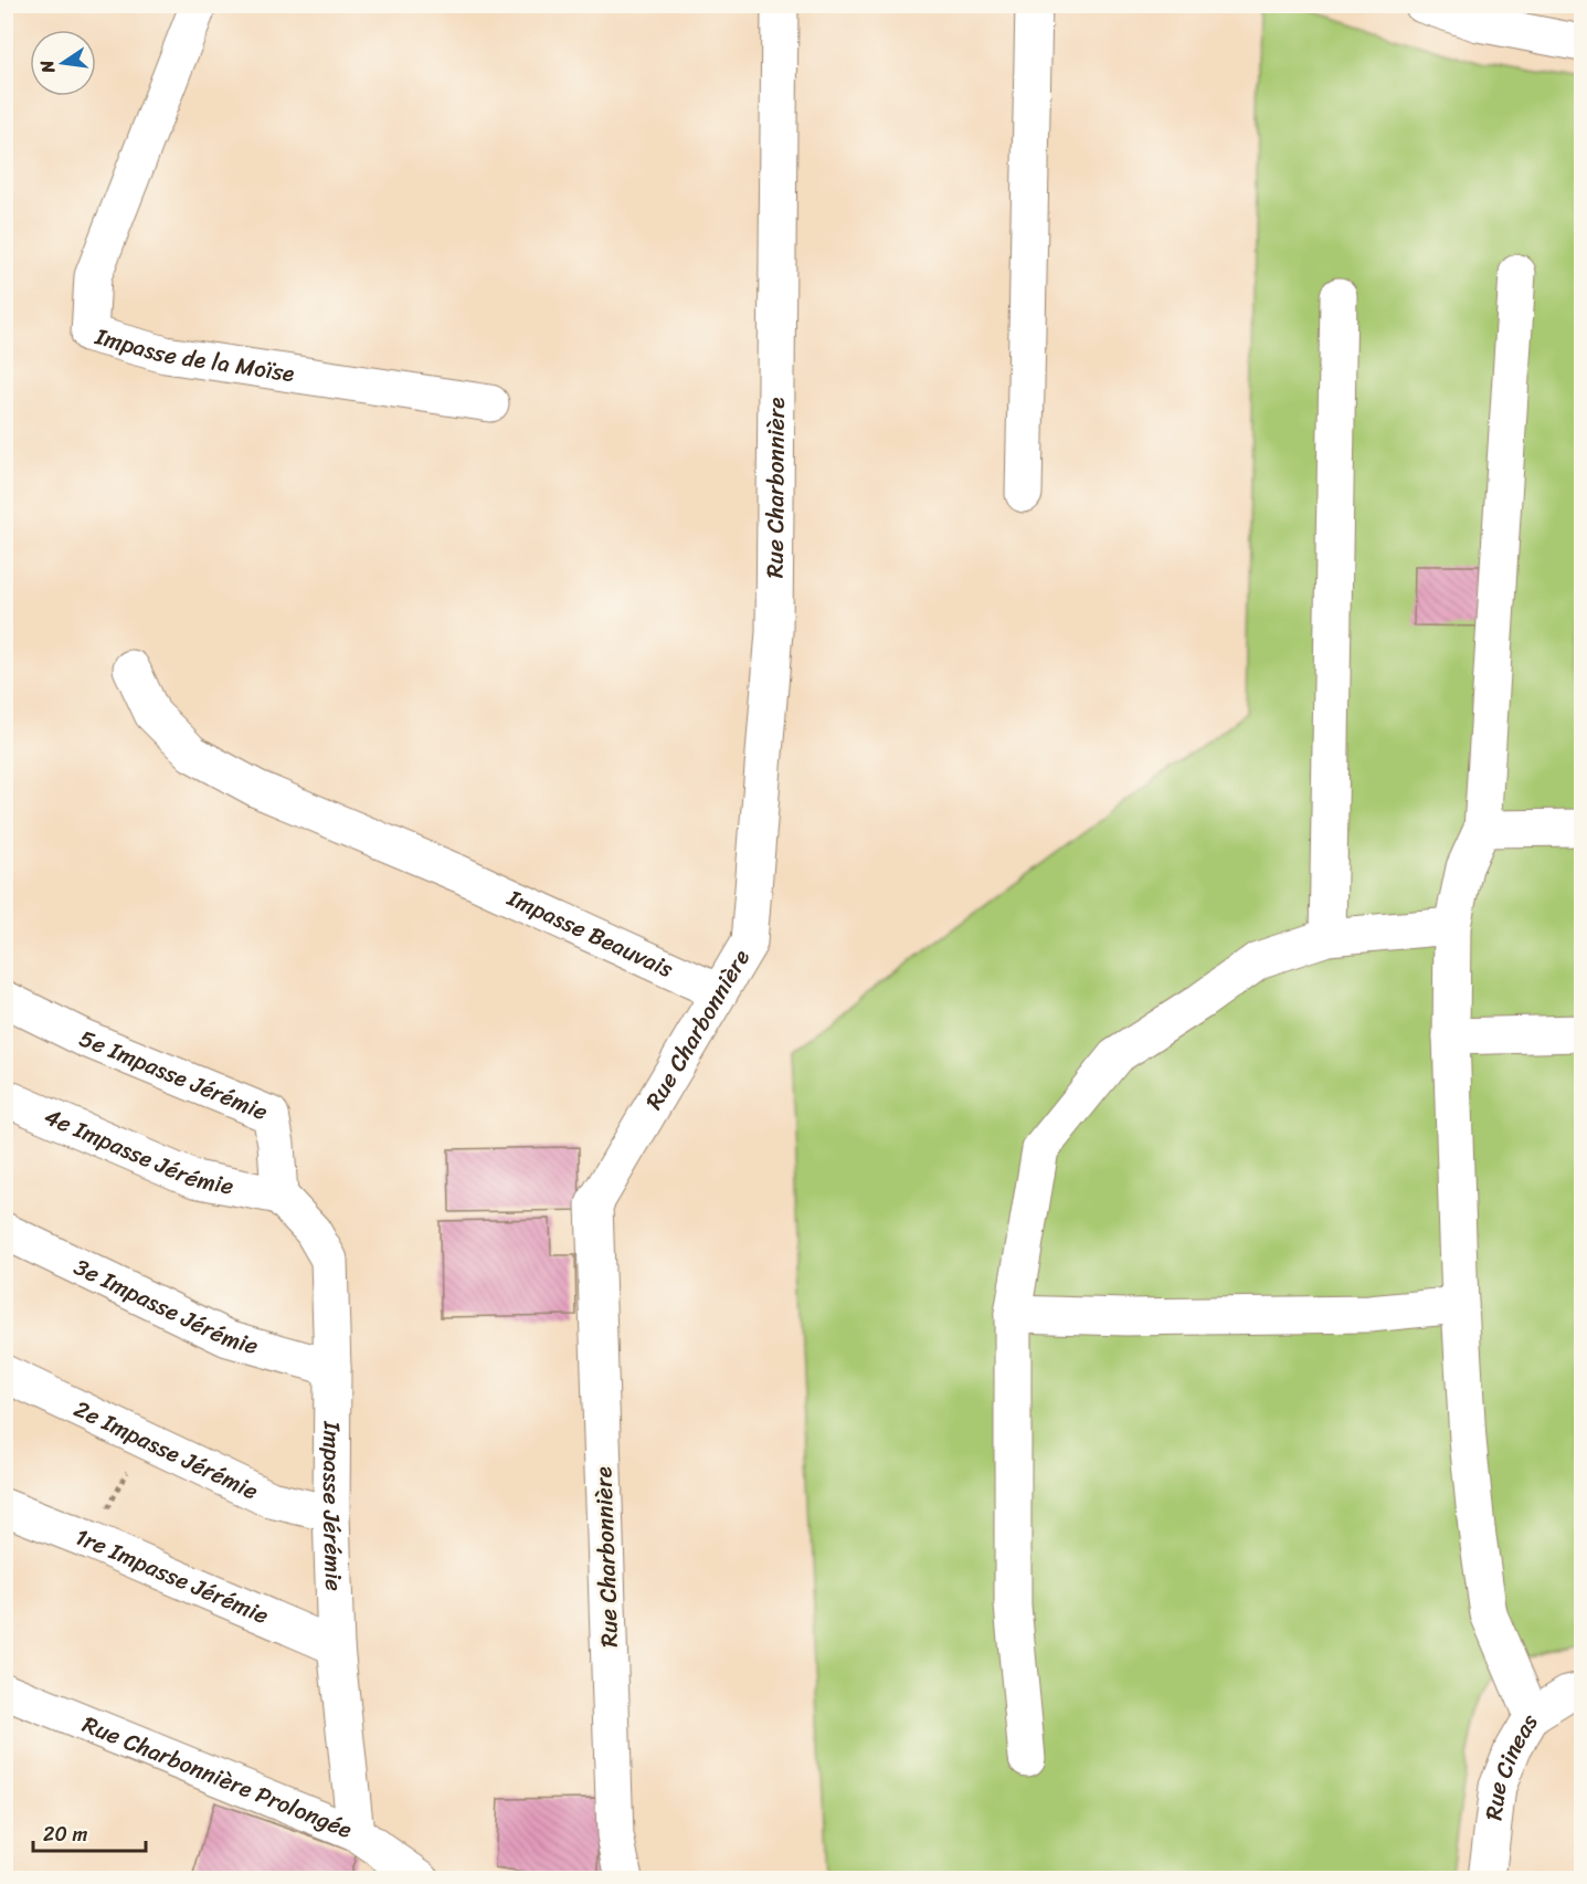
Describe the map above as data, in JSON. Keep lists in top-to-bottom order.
{
  "streets": {
    "street": [
      "Impasse de la Moïse",
      "Rue Charbonnière",
      "Impasse Beauvais",
      "5e Impasse Jérémie",
      "4e Impasse Jérémie",
      "3e Impasse Jérémie",
      "2e Impasse Jérémie",
      "Impasse Jérémie",
      "1re Impasse Jérémie",
      "Rue Cineas",
      "Rue Charbonnière Prolongée"
    ]
  },
  "crossings": [
    ["Rue Charbonnière", "Impasse Beauvais"],
    ["5e Impasse Jérémie", "4e Impasse Jérémie"],
    ["5e Impasse Jérémie", "Impasse Jérémie"],
    ["4e Impasse Jérémie", "Impasse Jérémie"],
    ["3e Impasse Jérémie", "Impasse Jérémie"],
    ["2e Impasse Jérémie", "Impasse Jérémie"],
    ["Impasse Jérémie", "1re Impasse Jérémie"],
    ["Impasse Jérémie", "Rue Charbonnière Prolongée"]
  ],
  "scale_bar": "20 m",
  "north": "left"
}
